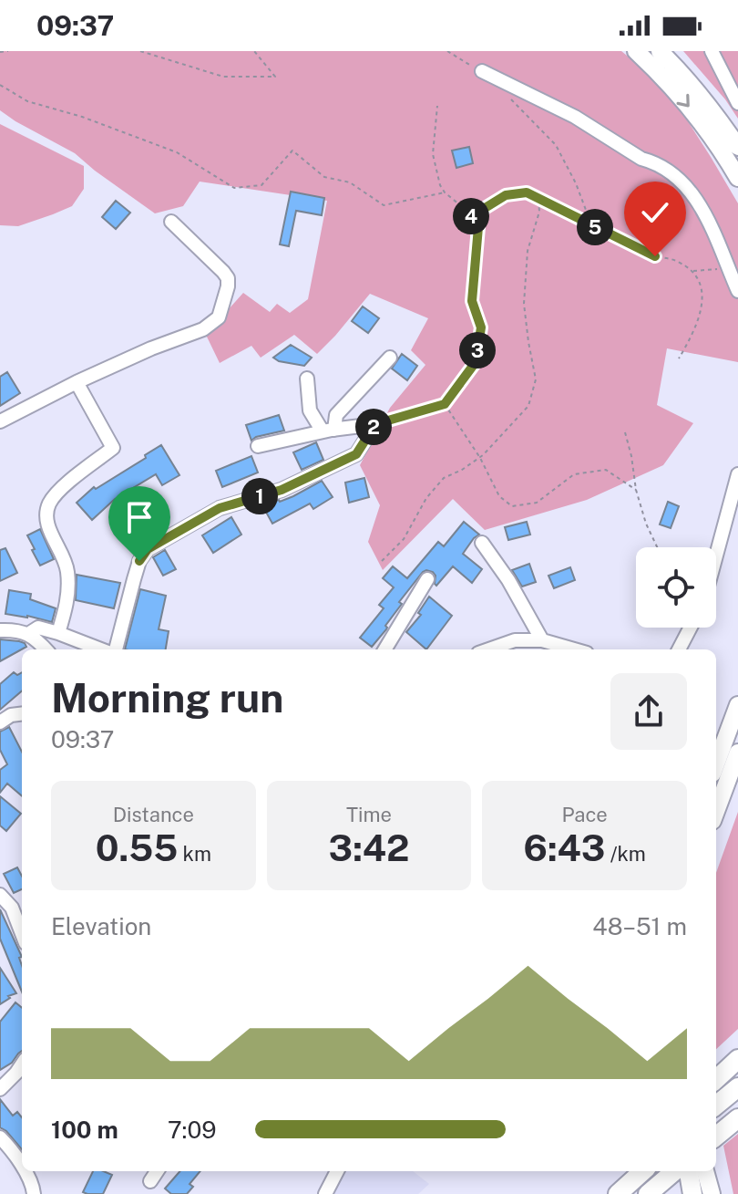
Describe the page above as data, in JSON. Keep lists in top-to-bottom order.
{
  "page": {
    "status": "09:37",
    "pins": [
      "4",
      "5",
      "3",
      "2",
      "1"
    ],
    "heading": ["Morning run", "09:37"],
    "stats": [
      ["Distance", "0.55 km"],
      ["Time", "3:42"],
      ["Pace", "6:43 /km"]
    ],
    "chart": ["Elevation", "48–51 m"],
    "list": [
      {
        "name": "100 m",
        "note": "7:09"
      }
    ]
  }
}
